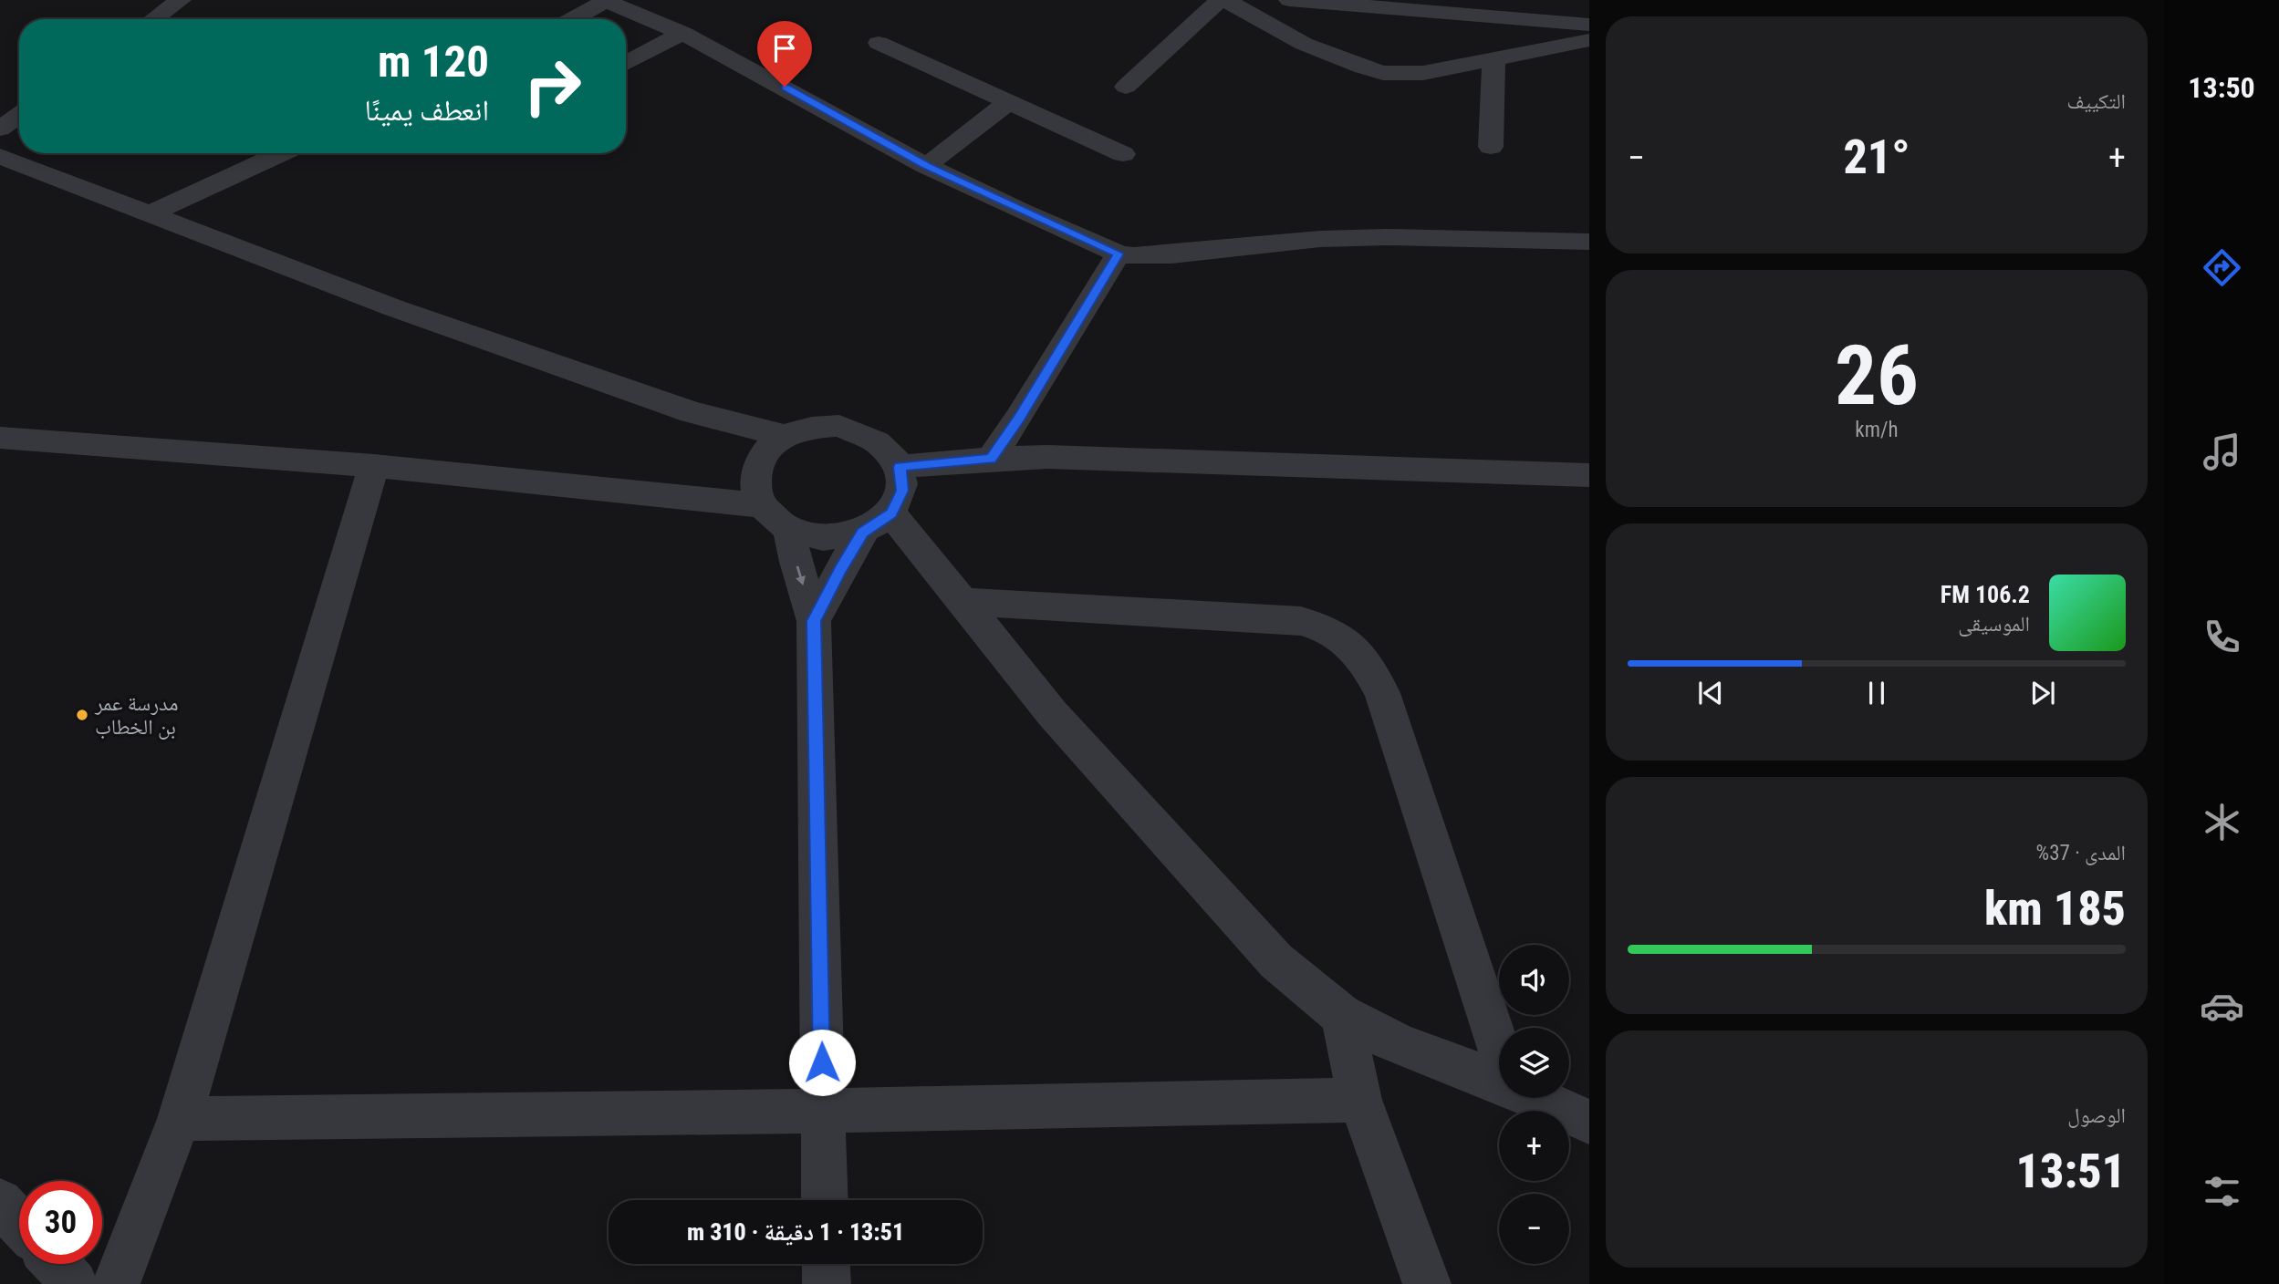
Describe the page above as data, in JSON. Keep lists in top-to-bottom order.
{
  "places": ["مدرسة عمر بن الخطاب"],
  "page": {
    "tabs": "13:50",
    "tile": [
      "التكييف",
      ["26", "km/h"],
      ["المدى · 37%", "185 km"],
      ["الوصول", "13:51"]
    ],
    "turn": ["120 m", "انعطف يمينًا"],
    "heat": ["−", "21°", "+"],
    "song": ["106.2 FM", "الموسيقى"],
    "map_buttons": ["+", "−"],
    "limit": "30",
    "trip": "13:51 · 1 دقيقة · 310 m"
  }
}
